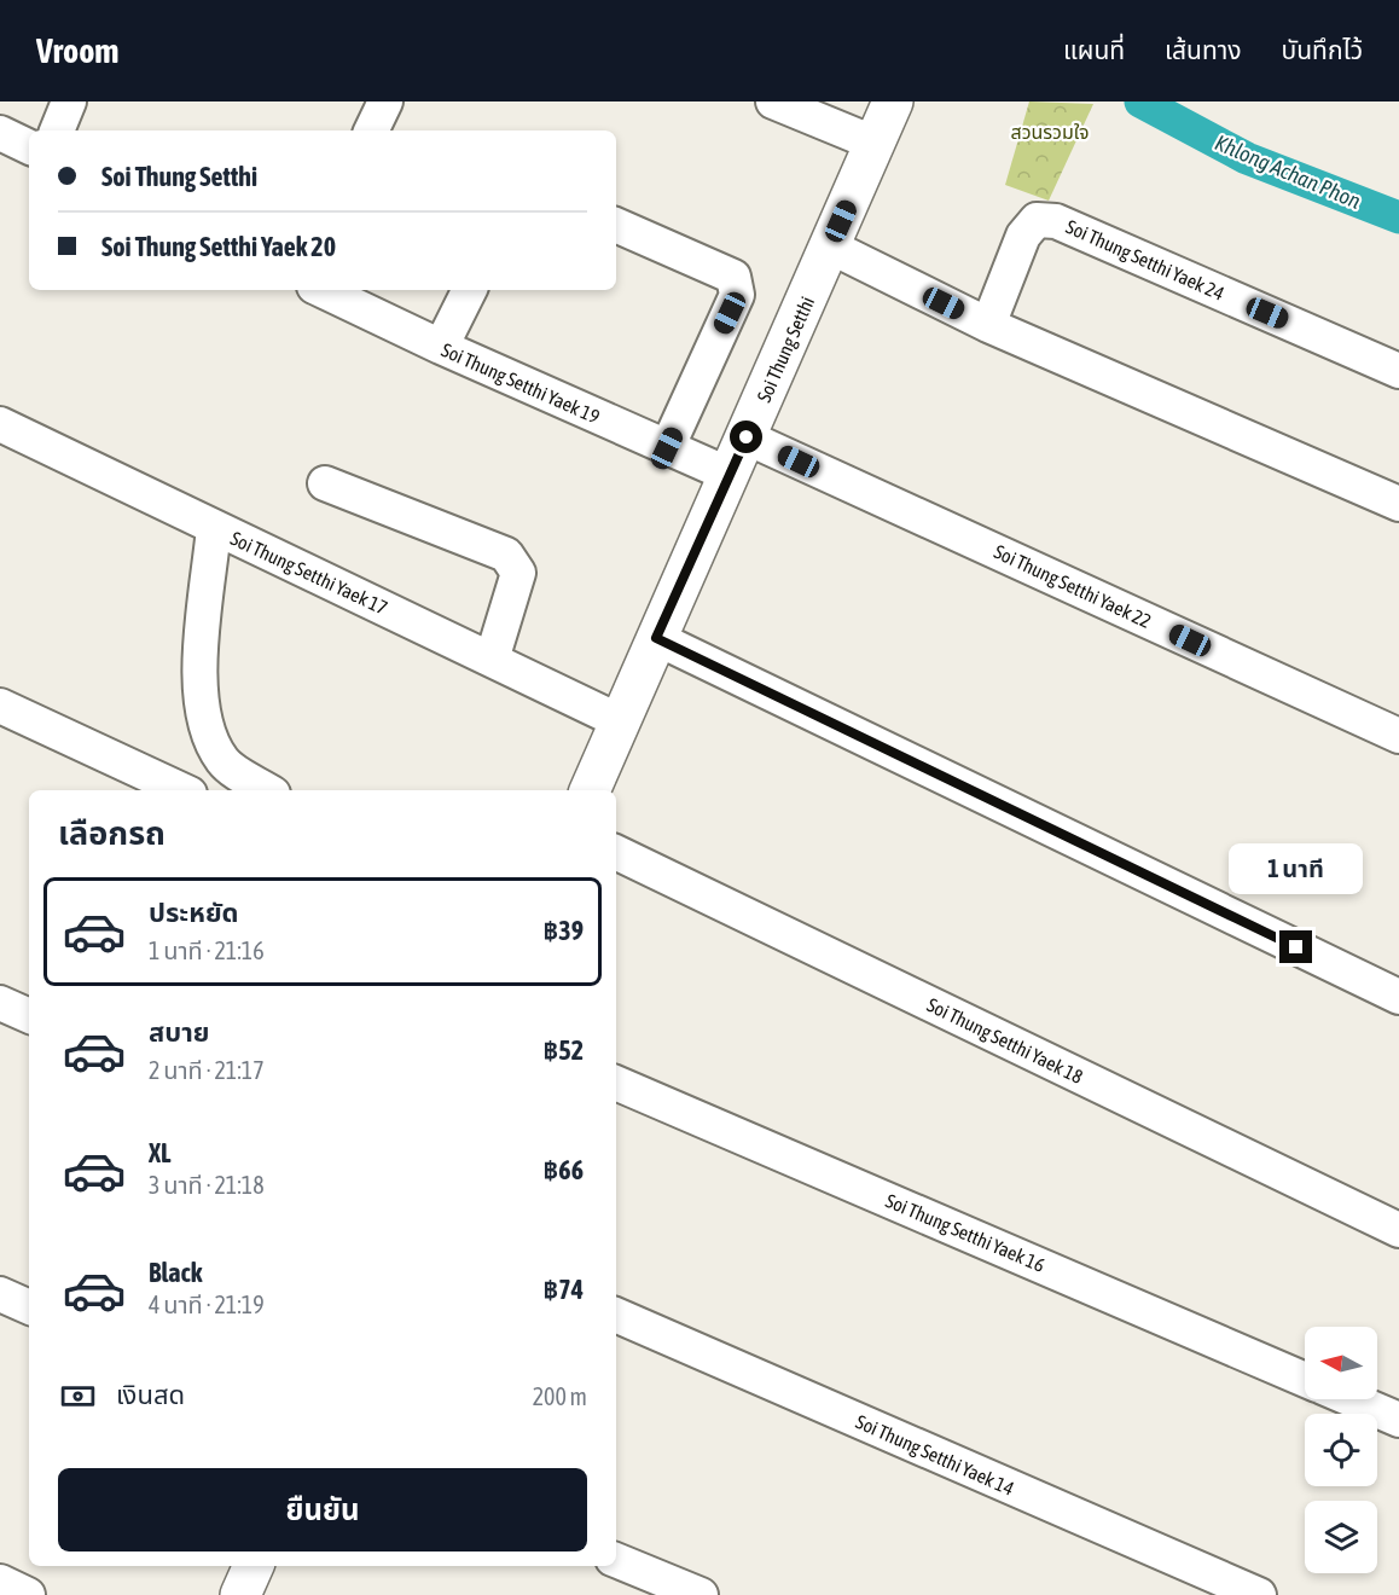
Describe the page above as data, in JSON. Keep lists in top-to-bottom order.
{
  "streets": {
    "main road": ["Soi Thung Setthi"],
    "street": [
      "Soi Thung Setthi Yaek 24",
      "Soi Thung Setthi Yaek 19",
      "Soi Thung Setthi Yaek 17",
      "Soi Thung Setthi Yaek 22",
      "Soi Thung Setthi Yaek 18",
      "Soi Thung Setthi Yaek 16",
      "Soi Thung Setthi Yaek 14"
    ]
  },
  "crossings": [
    ["Soi Thung Setthi", "Soi Thung Setthi Yaek 19"],
    ["Soi Thung Setthi", "Soi Thung Setthi Yaek 17"],
    ["Soi Thung Setthi", "Soi Thung Setthi Yaek 22"]
  ],
  "water": ["Khlong Achan Phon"],
  "parks": ["สวนรวมใจ"],
  "north": "left",
  "page": {
    "header": "Vroom",
    "nav": ["แผนที่", "เส้นทาง", "บันทึกไว้"],
    "banner": ["Soi Thung Setthi", "Soi Thung Setthi Yaek 20"],
    "heading": "เลือกรถ",
    "bubble": "1 นาที",
    "list": [
      {
        "name": "ประหยัด",
        "note": "1 นาที · 21:16",
        "value": "฿39"
      },
      {
        "name": "สบาย",
        "note": "2 นาที · 21:17",
        "value": "฿52"
      },
      {
        "name": "XL",
        "note": "3 นาที · 21:18",
        "value": "฿66"
      },
      {
        "name": "Black",
        "note": "4 นาที · 21:19",
        "value": "฿74"
      }
    ],
    "pay": ["เงินสด", "200 m"],
    "buttons": "ยืนยัน"
  }
}
